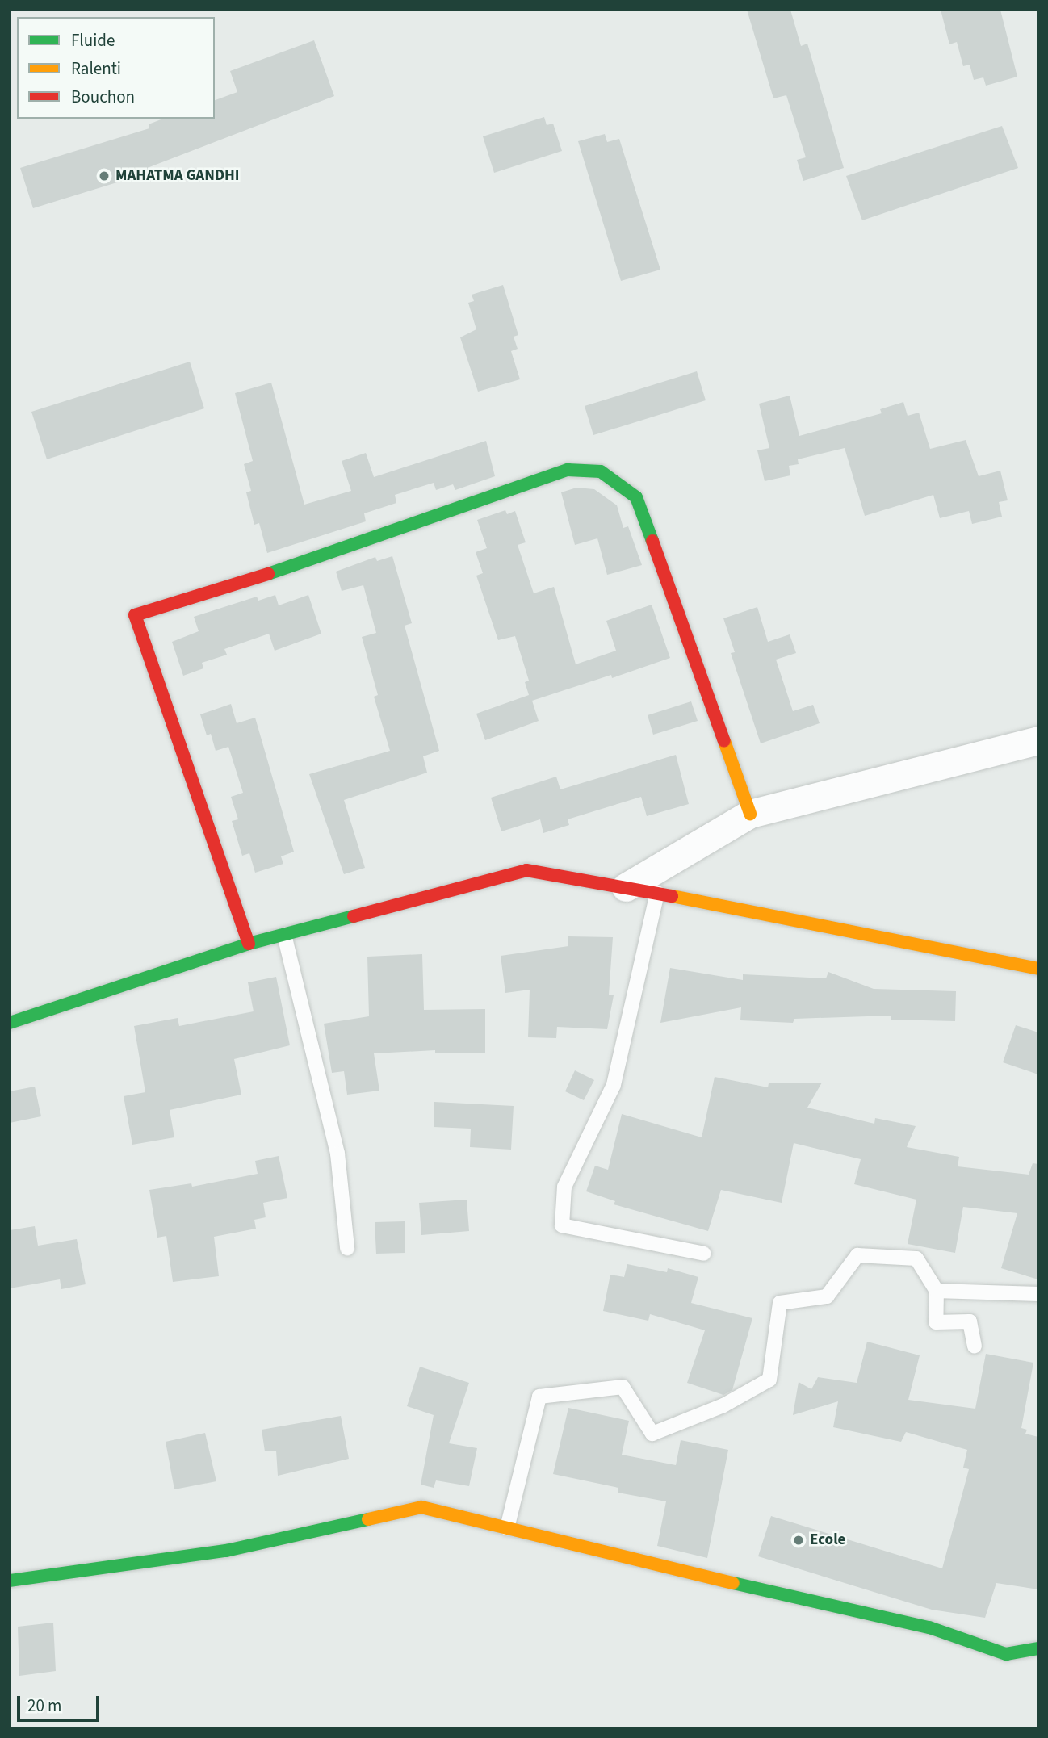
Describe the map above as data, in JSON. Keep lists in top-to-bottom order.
{
  "places": ["MAHATMA GANDHI", "Ecole"],
  "legend": ["Fluide", "Ralenti", "Bouchon"],
  "scale_bar": "20 m"
}
